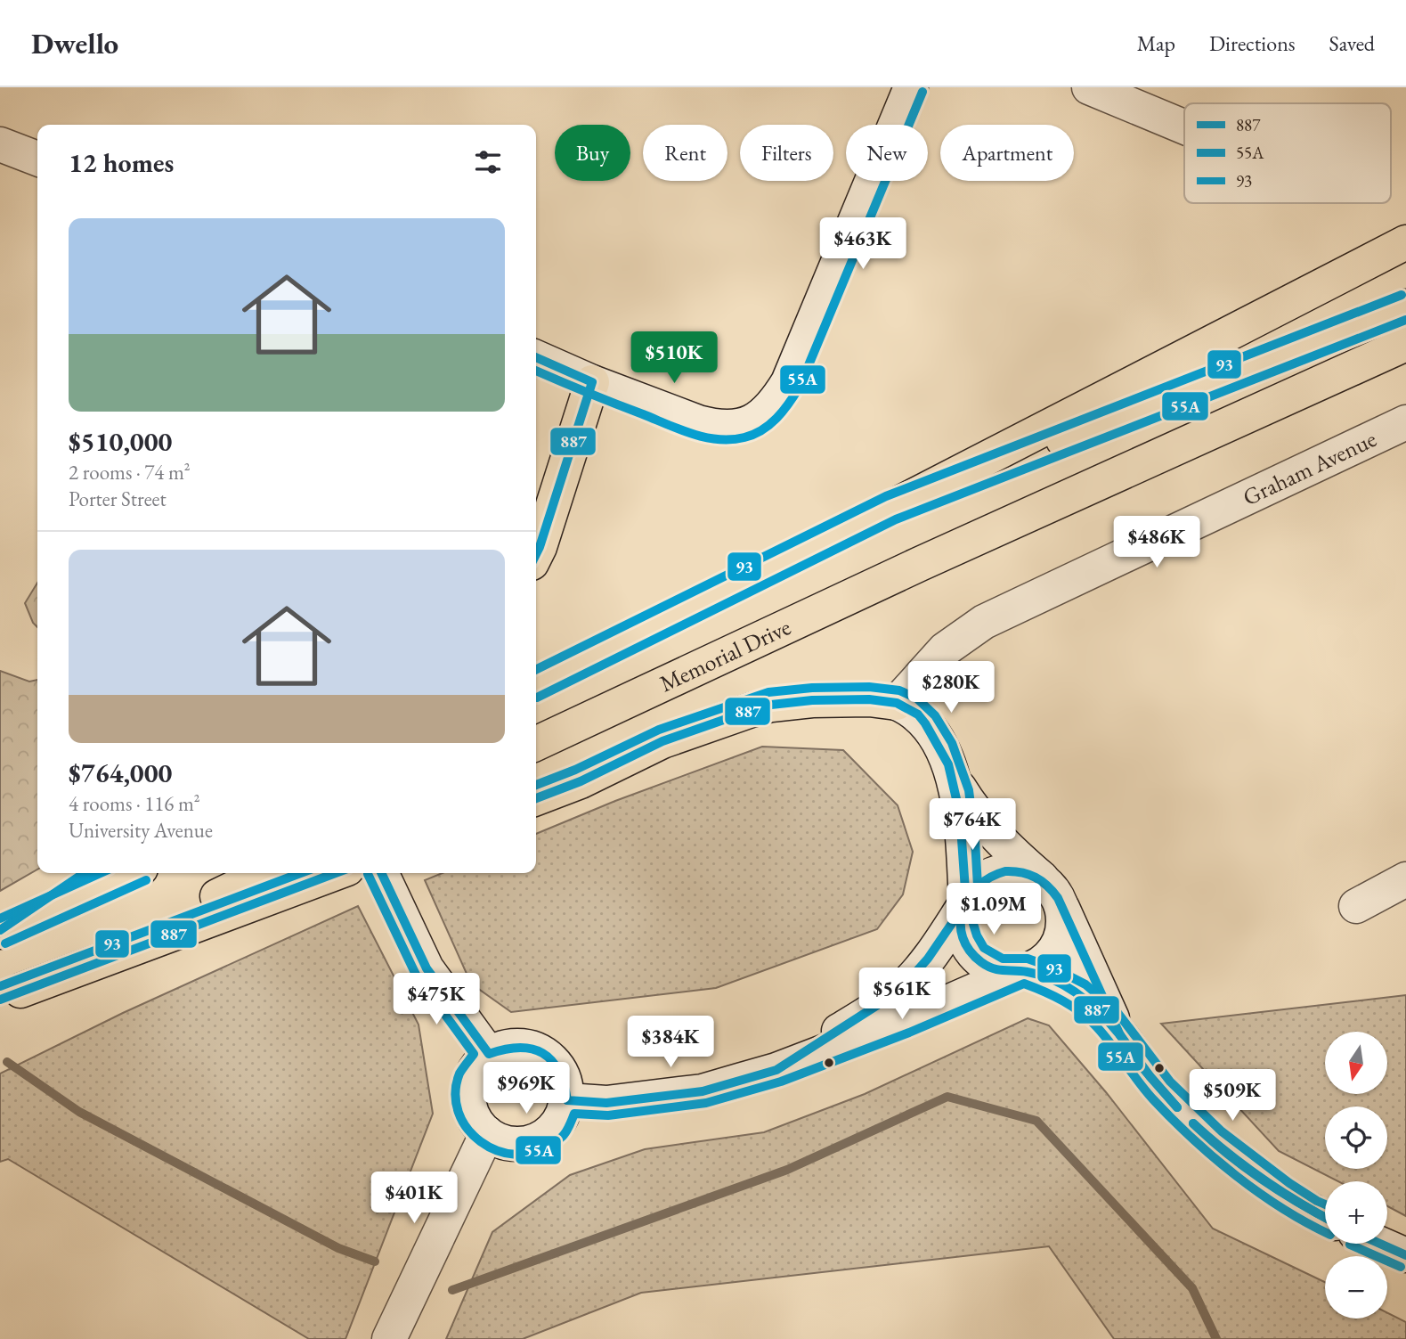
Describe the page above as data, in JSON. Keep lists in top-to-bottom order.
{
  "streets": {
    "highway": ["Memorial Drive"],
    "main road": ["Graham Avenue"]
  },
  "lines": ["transit line 55A", "transit line 93", "transit line 887"],
  "legend": ["887", "55A", "93"],
  "north": "bottom",
  "page": {
    "header": "Dwello",
    "nav": ["Map", "Directions", "Saved"],
    "chip": [
      "Buy",
      "Rent",
      "Filters",
      "New",
      "Apartment"
    ],
    "heading": "12 homes",
    "list": [
      {
        "name": "$510,000",
        "note": "2 rooms · 74 m² · Porter Street"
      },
      {
        "name": "$764,000",
        "note": "4 rooms · 116 m² · University Avenue"
      }
    ],
    "price": [
      "$463K",
      "$510K",
      "$486K",
      "$280K",
      "$764K",
      "$1.09M",
      "$561K",
      "$475K",
      "$384K",
      "$969K",
      "$509K",
      "$401K"
    ],
    "map_buttons": ["+", "−"]
  }
}
